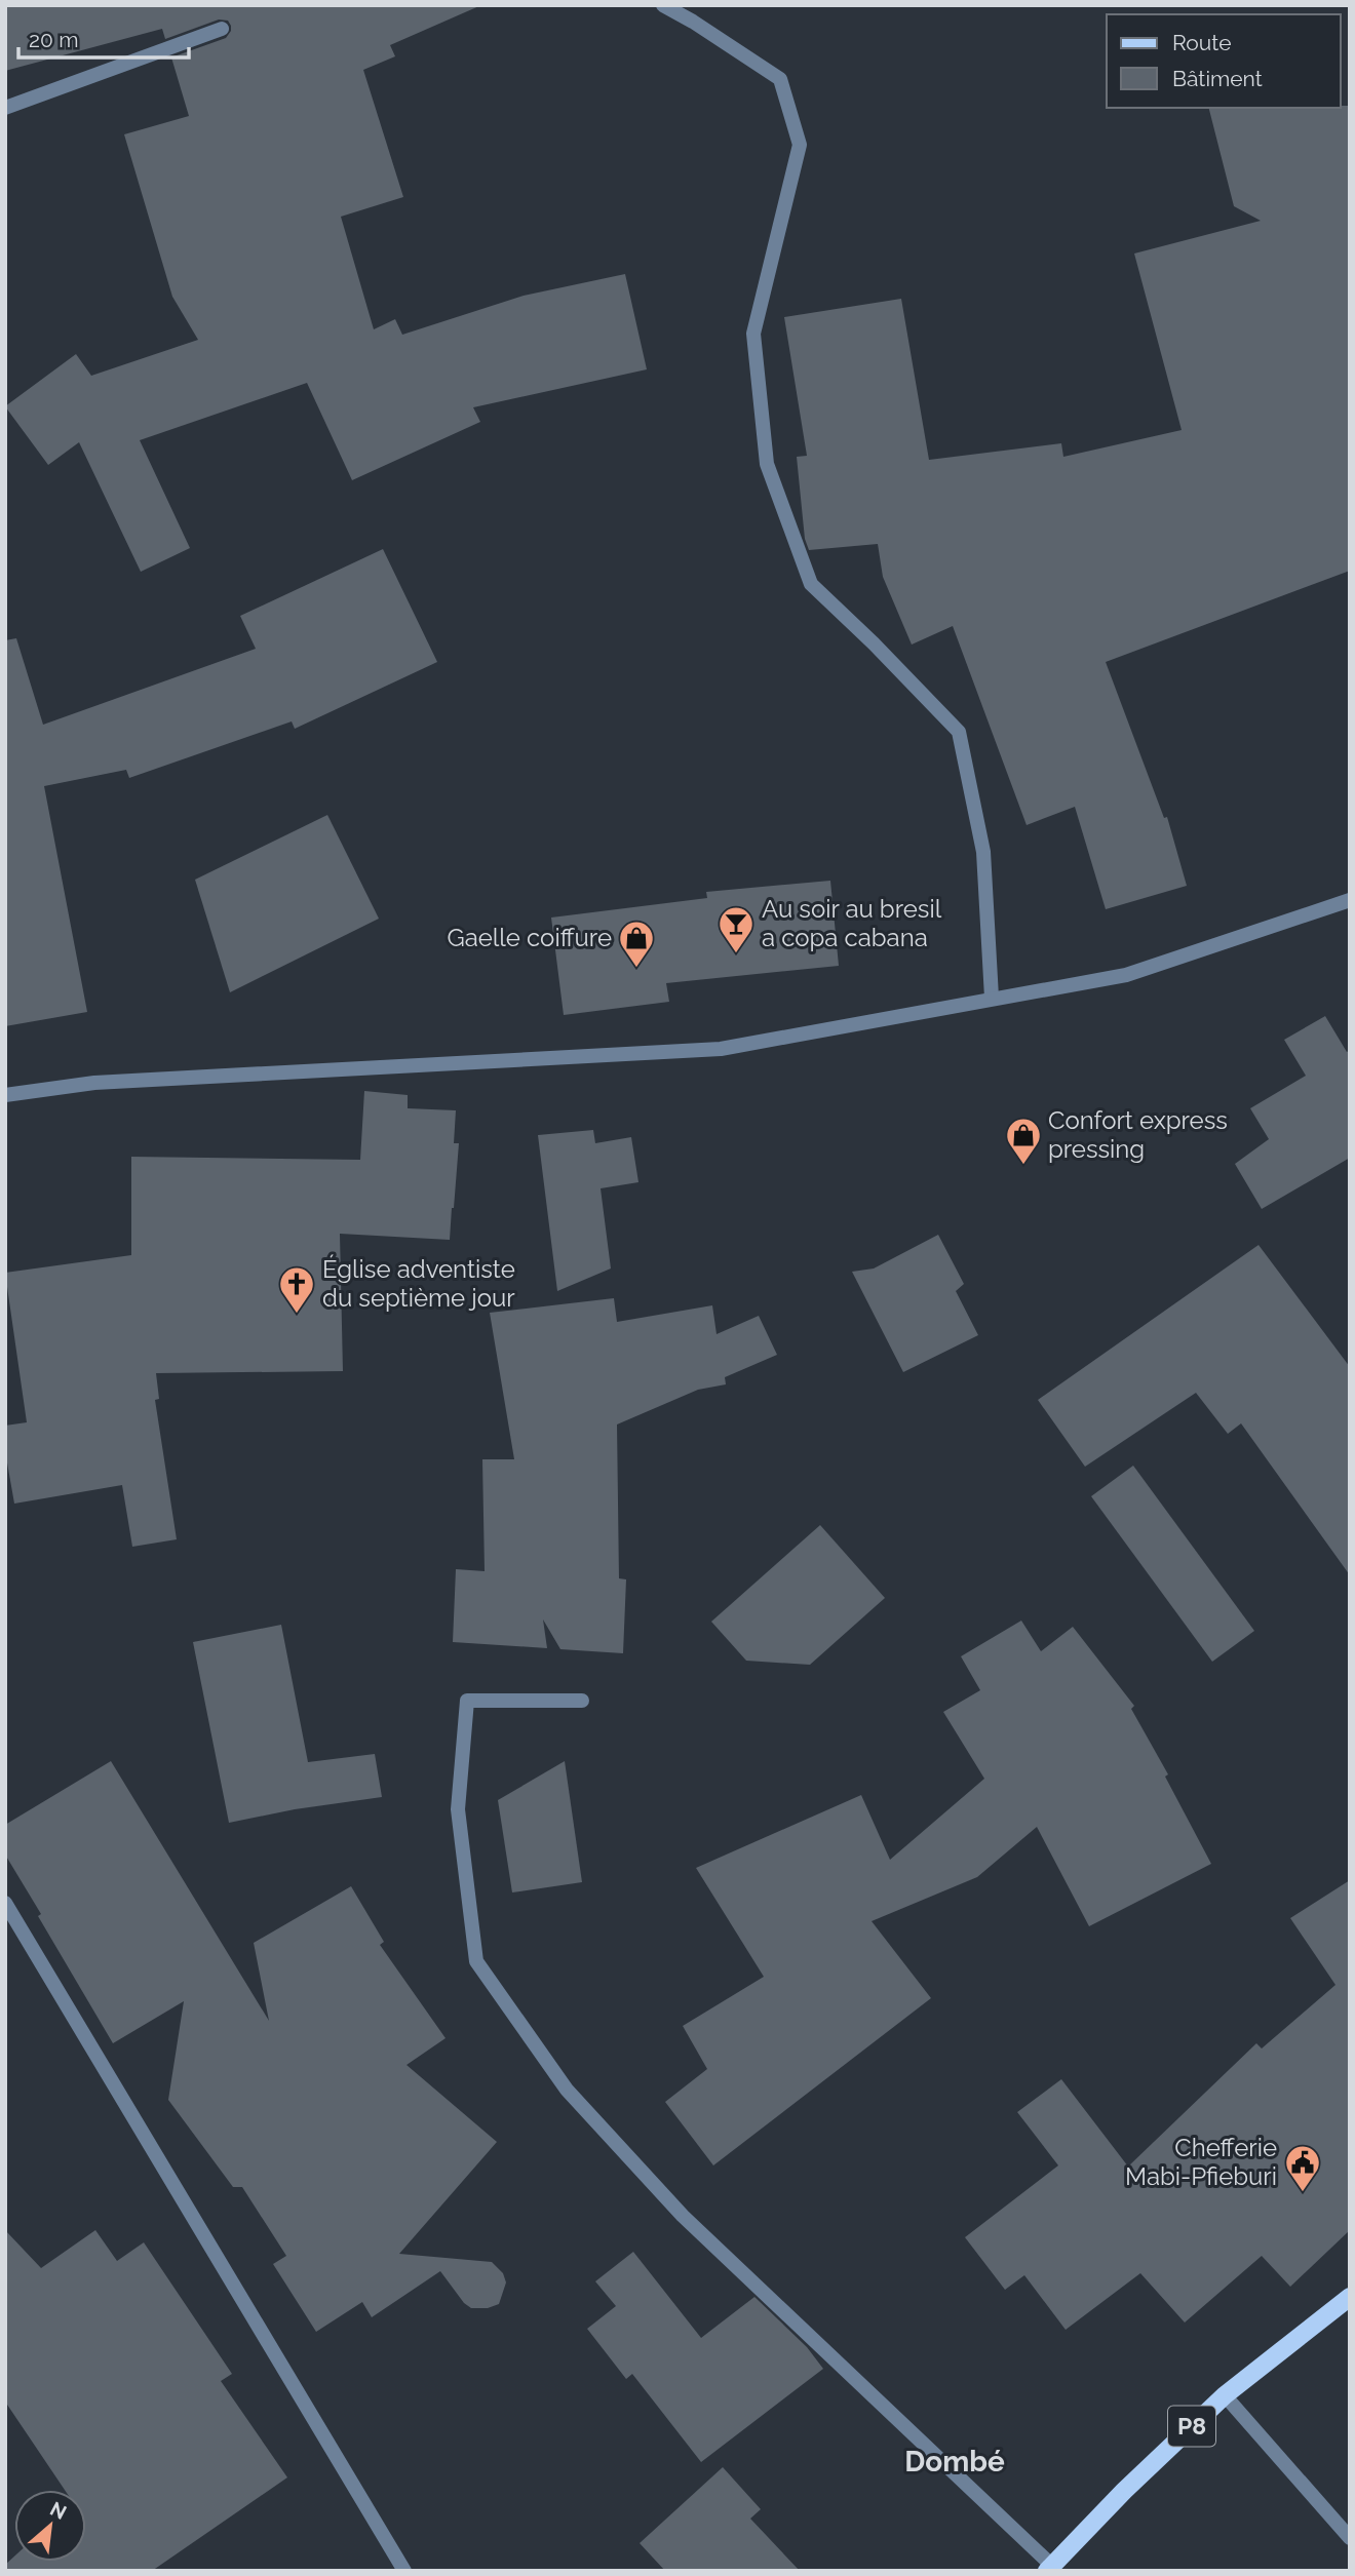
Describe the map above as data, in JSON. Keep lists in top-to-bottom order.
{
  "streets": {
    "main road": ["P8"]
  },
  "districts": ["Dombé"],
  "places": {
    "bar": ["Au soir au bresil a copa cabana"],
    "shop": ["Gaelle coiffure", "Confort express pressing"],
    "church": ["Église adventiste du septième jour"],
    "public building": ["Chefferie Mabi-Pfieburi"]
  },
  "legend": ["Route", "Bâtiment"],
  "scale_bar": "20 m",
  "north": "top right"
}
